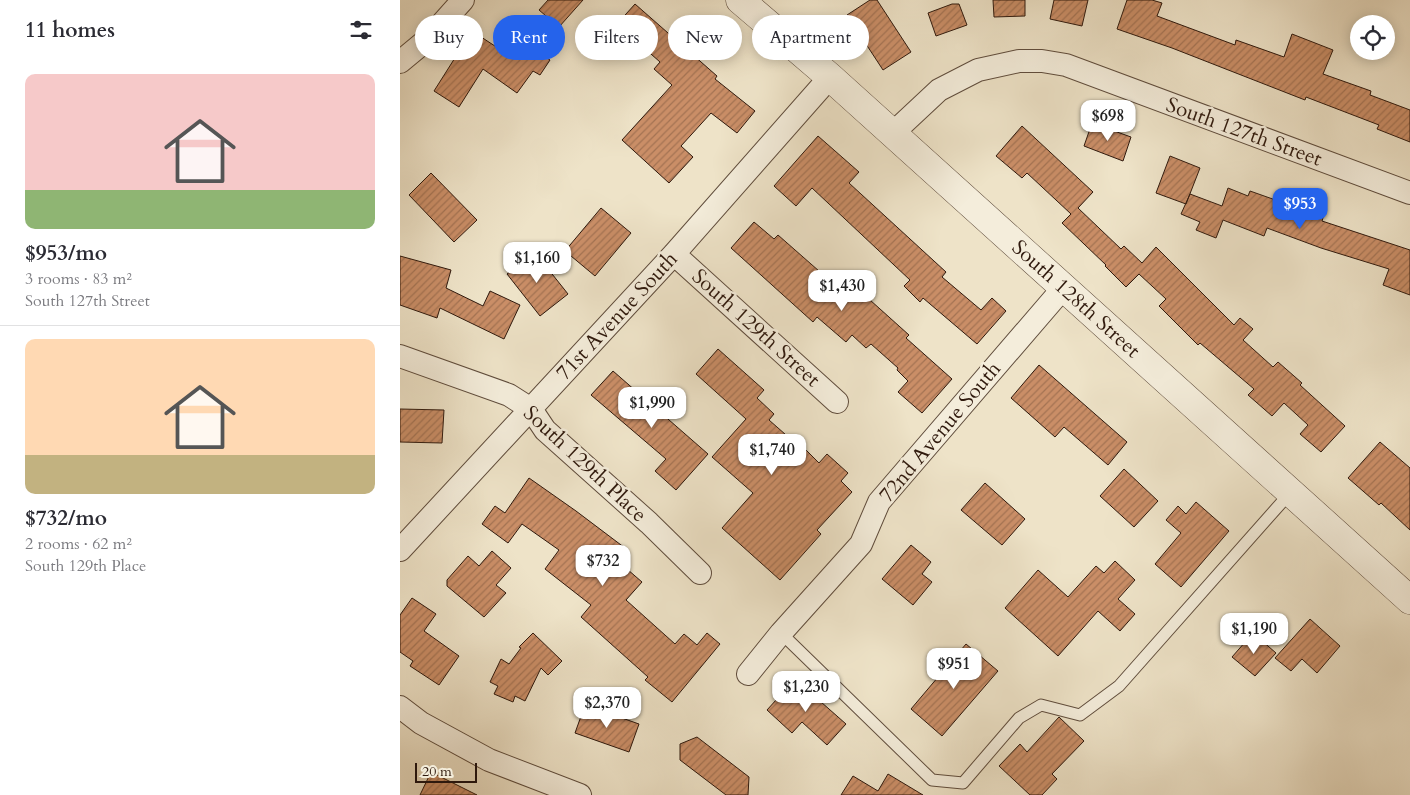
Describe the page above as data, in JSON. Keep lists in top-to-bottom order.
{
  "streets": {
    "street": [
      "South 127th Street",
      "South 128th Street",
      "71st Avenue South",
      "South 129th Street",
      "72nd Avenue South",
      "South 129th Place"
    ]
  },
  "crossings": [
    ["South 127th Street", "South 128th Street"],
    ["South 128th Street", "71st Avenue South"],
    ["South 128th Street", "72nd Avenue South"],
    ["71st Avenue South", "South 129th Street"],
    ["71st Avenue South", "South 129th Place"]
  ],
  "scale_bar": "20 m",
  "page": {
    "heading": "11 homes",
    "chip": [
      "Buy",
      "Rent",
      "Filters",
      "New",
      "Apartment"
    ],
    "list": [
      {
        "name": "$953/mo",
        "note": "3 rooms · 83 m² · South 127th Street"
      },
      {
        "name": "$732/mo",
        "note": "2 rooms · 62 m² · South 129th Place"
      }
    ],
    "price": [
      "$698",
      "$953",
      "$1,160",
      "$1,430",
      "$1,990",
      "$1,740",
      "$732",
      "$1,190",
      "$951",
      "$1,230",
      "$2,370"
    ],
    "scale": "20 m"
  }
}
